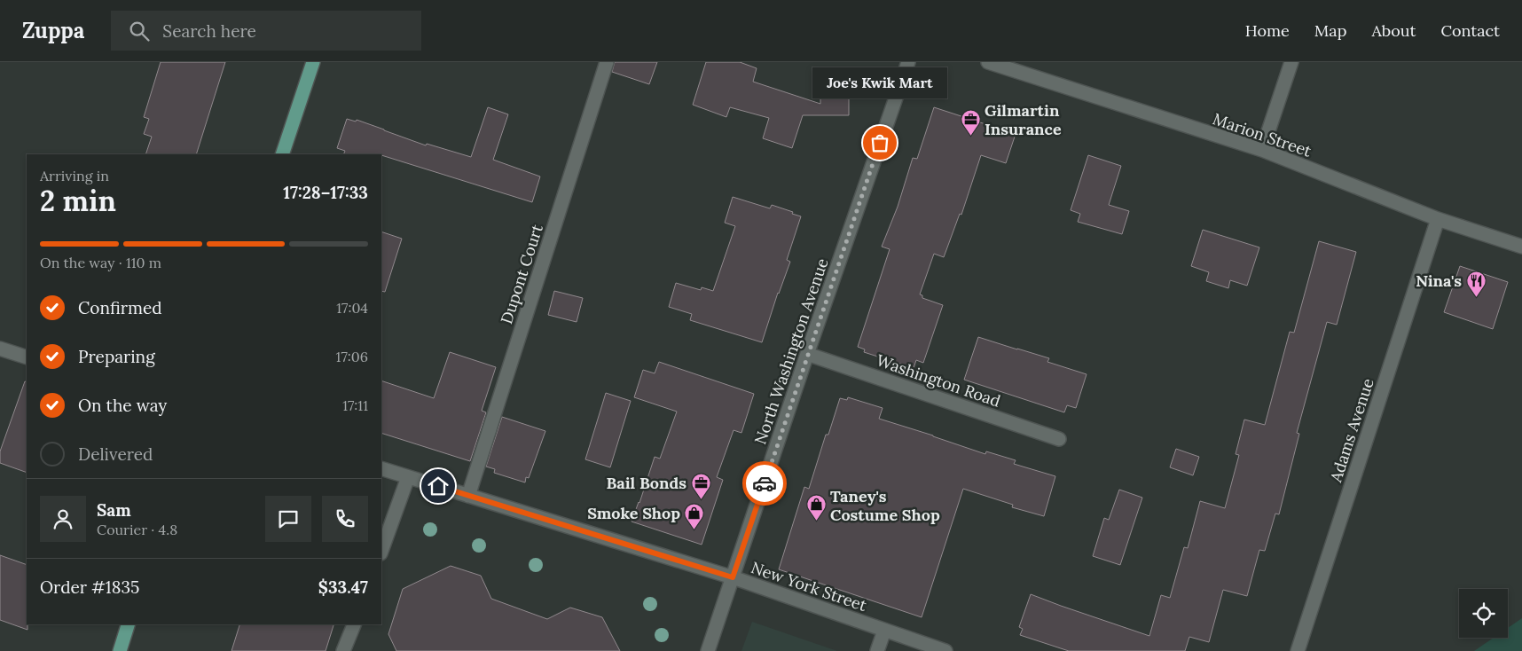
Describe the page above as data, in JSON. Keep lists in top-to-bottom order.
{
  "streets": {
    "street": [
      "Marion Street",
      "Dupont Court",
      "North Washington Avenue",
      "Washington Road",
      "Adams Avenue",
      "New York Street"
    ]
  },
  "crossings": [
    ["Marion Street", "Adams Avenue"],
    ["Dupont Court", "New York Street"],
    ["North Washington Avenue", "Washington Road"],
    ["North Washington Avenue", "New York Street"]
  ],
  "places": {
    "office": ["Gilmartin Insurance", "Bail Bonds"],
    "other": ["Joe's Kwik Mart"],
    "restaurant": ["Nina's"],
    "shop": ["Taney's Costume Shop", "Smoke Shop"]
  },
  "page": {
    "header": "Zuppa",
    "search": "Search here",
    "nav": [
      "Home",
      "Map",
      "About",
      "Contact"
    ],
    "bubble": "Joe's Kwik Mart",
    "heading": ["2 min", "Arriving in", "17:28–17:33"],
    "panel": [
      "Sam",
      "Courier · 4.8",
      "Order #1835",
      "$33.47"
    ],
    "bar": "On the way · 110 m",
    "list": [
      ["Confirmed", "17:04"],
      ["Preparing", "17:06"],
      ["On the way", "17:11"],
      "Delivered"
    ]
  }
}
